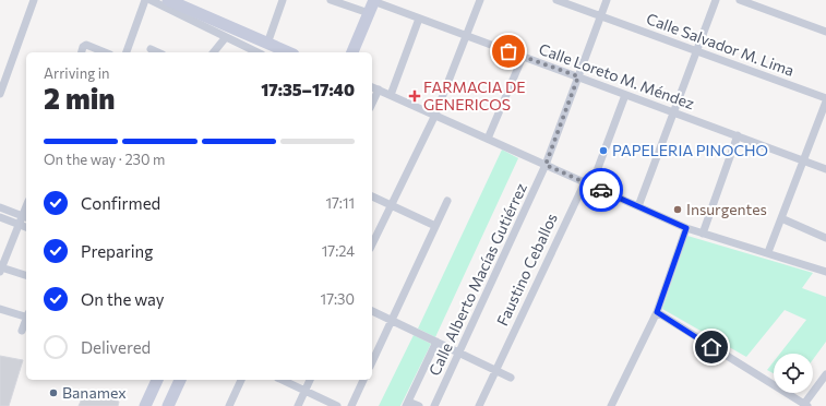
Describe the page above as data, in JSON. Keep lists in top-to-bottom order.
{
  "streets": {
    "street": [
      "Calle Salvador M. Lima",
      "Calle Loreto M. Méndez",
      "Faustino Ceballos",
      "Calle Alberto Macías Gutiérrez"
    ]
  },
  "crossings": [
    ["Calle Salvador M. Lima", "Calle Alberto Macías Gutiérrez"],
    ["Calle Loreto M. Méndez", "Faustino Ceballos"],
    ["Calle Loreto M. Méndez", "Calle Alberto Macías Gutiérrez"]
  ],
  "places": {
    "health": ["FARMACIA DE GENERICOS"],
    "other": ["PAPELERIA PINOCHO", "Insurgentes", "Banamex"]
  },
  "page": {
    "heading": ["2 min", "Arriving in", "17:35–17:40"],
    "bar": "On the way · 230 m",
    "list": [
      ["Confirmed", "17:11"],
      ["Preparing", "17:24"],
      ["On the way", "17:30"],
      "Delivered"
    ]
  }
}
